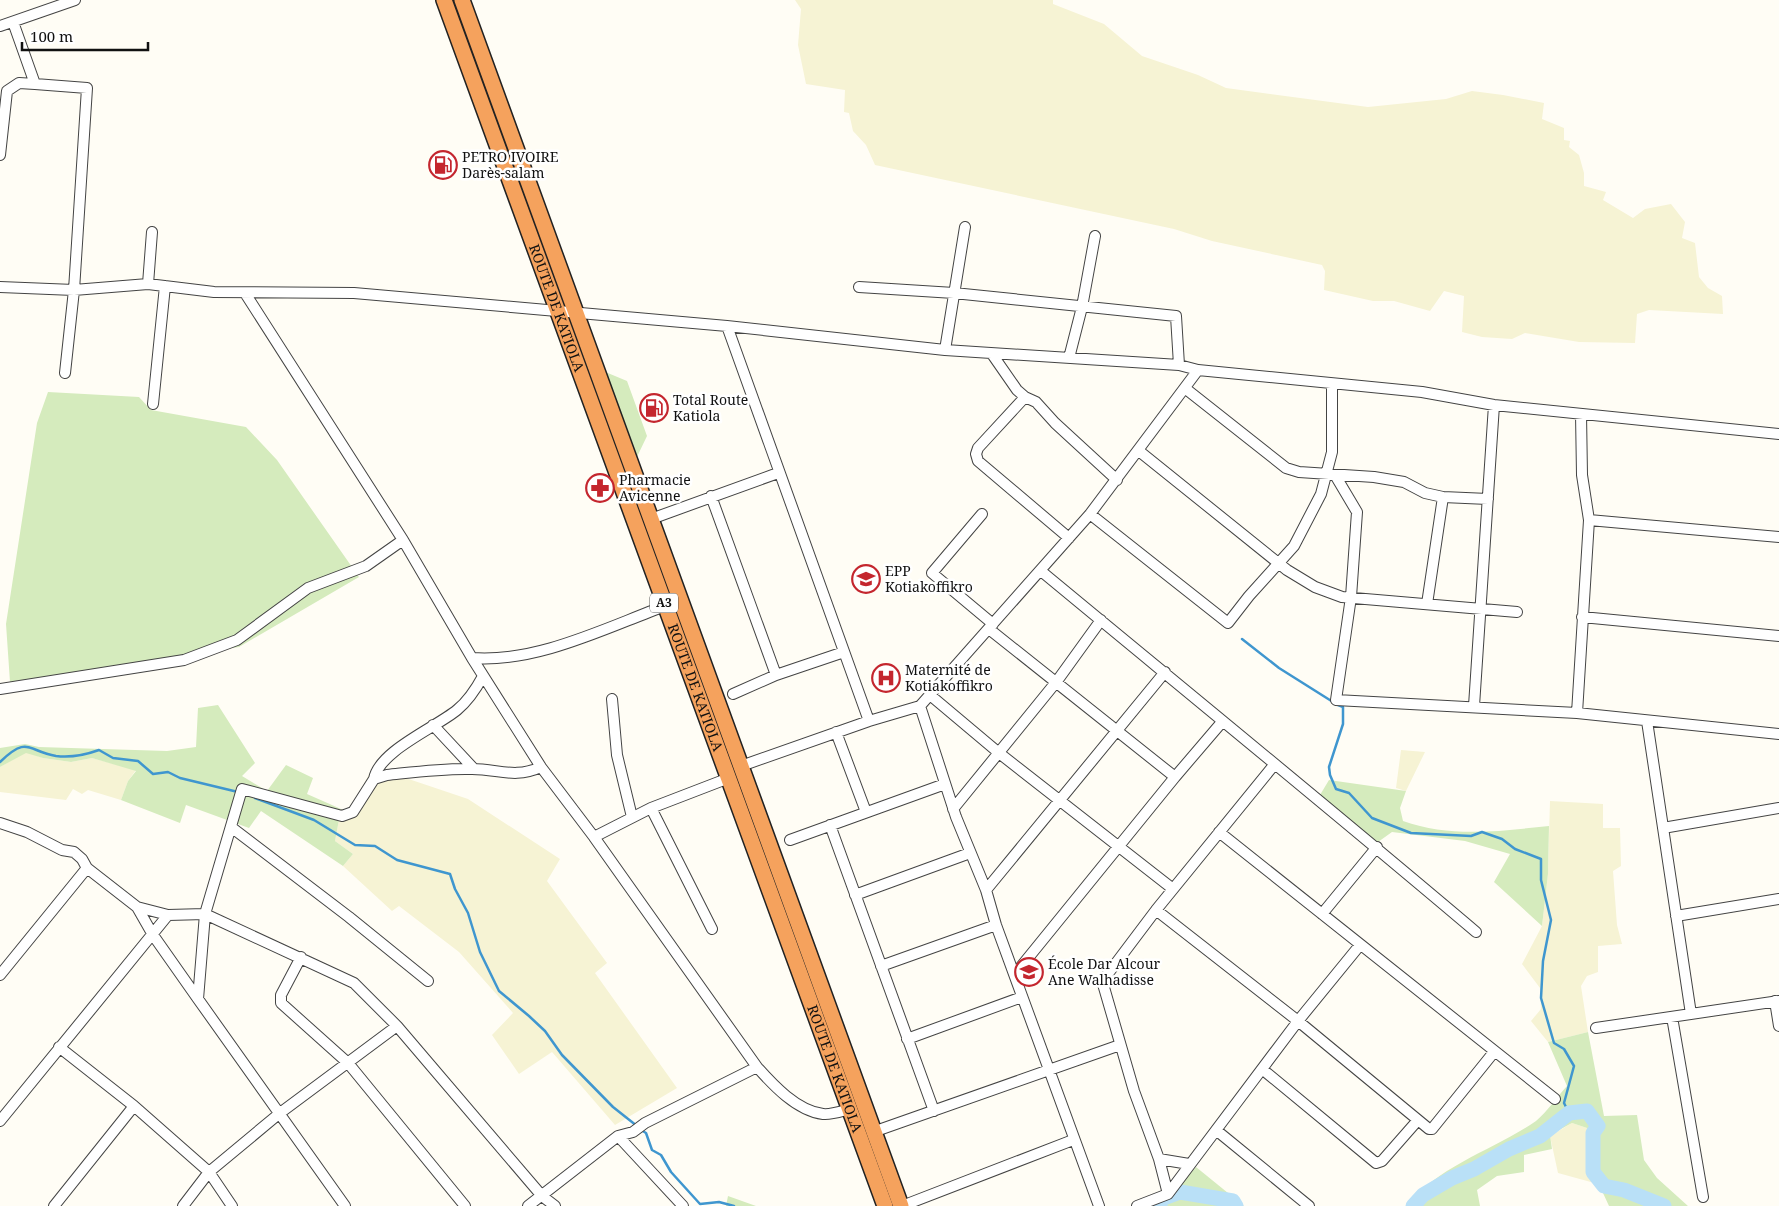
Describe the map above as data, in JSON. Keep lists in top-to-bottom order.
{
  "streets": {
    "highway": ["ROUTE DE KATIOLA", "A3"]
  },
  "places": {
    "fuel station": ["PETRO IVOIRE Darès-salam", "Total Route Katiola"],
    "pharmacy": ["Pharmacie Avicenne"],
    "school or university": ["EPP Kotiakoffikro", "École Dar Alcour Ane Walhadisse"],
    "hospital": ["Maternité de Kotiakoffikro"]
  },
  "scale_bar": "100 m"
}
